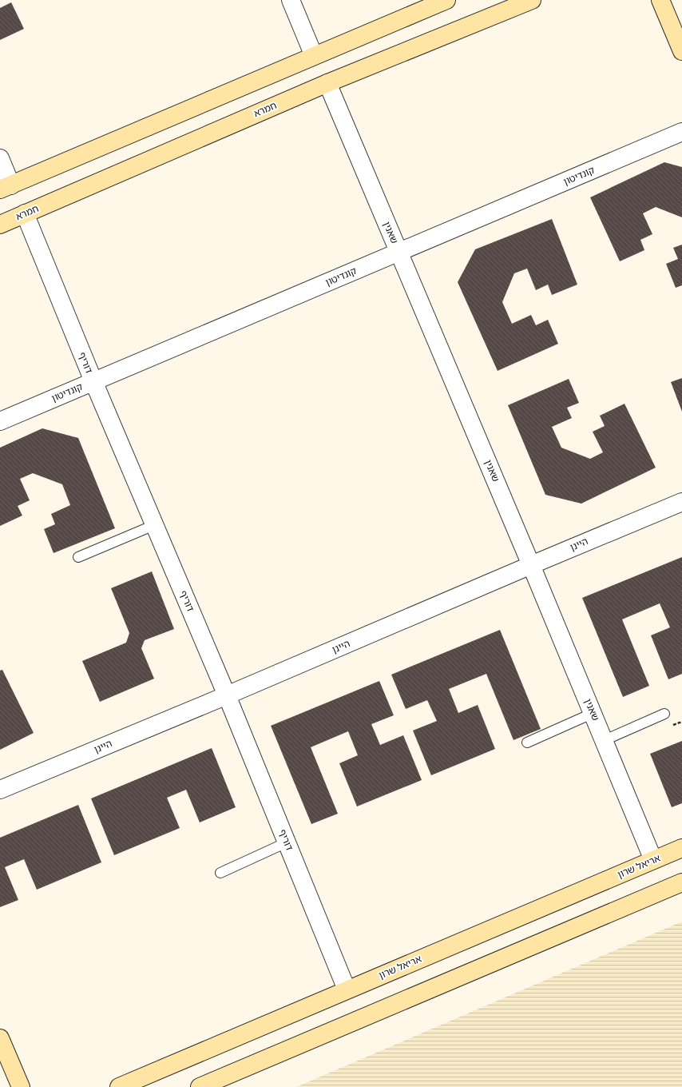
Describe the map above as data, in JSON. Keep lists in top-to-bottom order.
{
  "streets": {
    "main road": ["חמרא", "אריאל שרון"],
    "street": [
      "קונדיטון",
      "שאנין",
      "דוריף",
      "היינן"
    ]
  },
  "crossings": [
    ["חמרא", "שאנין"],
    ["חמרא", "דוריף"],
    ["קונדיטון", "שאנין"],
    ["קונדיטון", "דוריף"],
    ["שאנין", "היינן"],
    ["שאנין", "אריאל שרון"],
    ["דוריף", "היינן"],
    ["דוריף", "אריאל שרון"]
  ]
}
